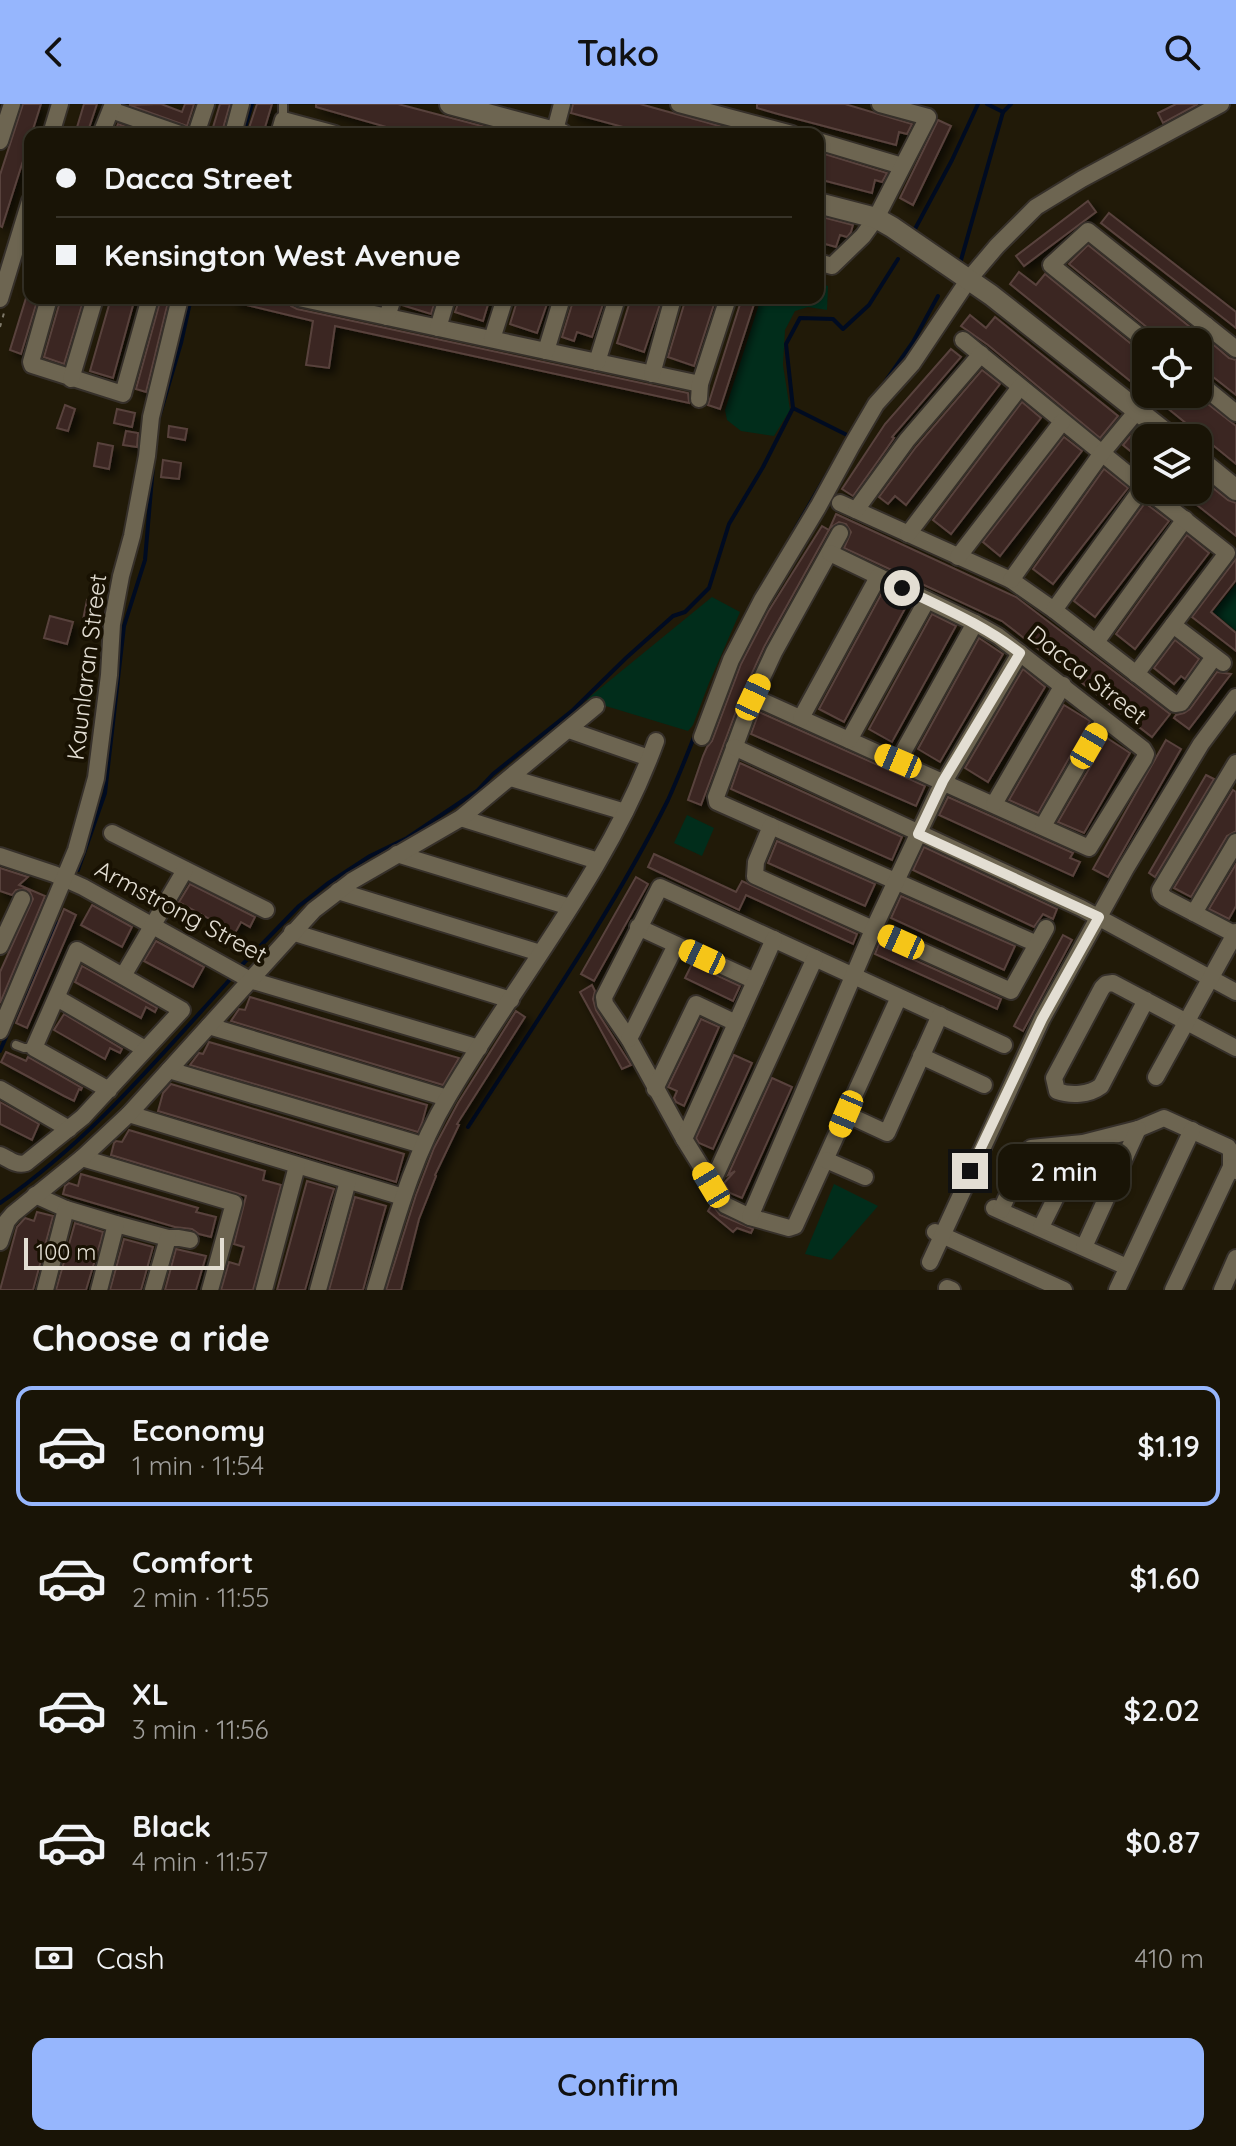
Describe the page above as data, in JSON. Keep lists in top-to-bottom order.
{
  "streets": {
    "street": ["Kaunlaran Street", "Dacca Street", "Armstrong Street"]
  },
  "crossings": [
    ["Kaunlaran Street", "Armstrong Street"]
  ],
  "scale_bar": "100 m",
  "page": {
    "header": "Tako",
    "banner": ["Dacca Street", "Kensington West Avenue"],
    "bubble": "2 min",
    "scale": "100 m",
    "heading": "Choose a ride",
    "list": [
      {
        "name": "Economy",
        "note": "1 min · 11:54",
        "value": "$1.19"
      },
      {
        "name": "Comfort",
        "note": "2 min · 11:55",
        "value": "$1.60"
      },
      {
        "name": "XL",
        "note": "3 min · 11:56",
        "value": "$2.02"
      },
      {
        "name": "Black",
        "note": "4 min · 11:57",
        "value": "$0.87"
      }
    ],
    "pay": ["Cash", "410 m"],
    "buttons": "Confirm"
  }
}
